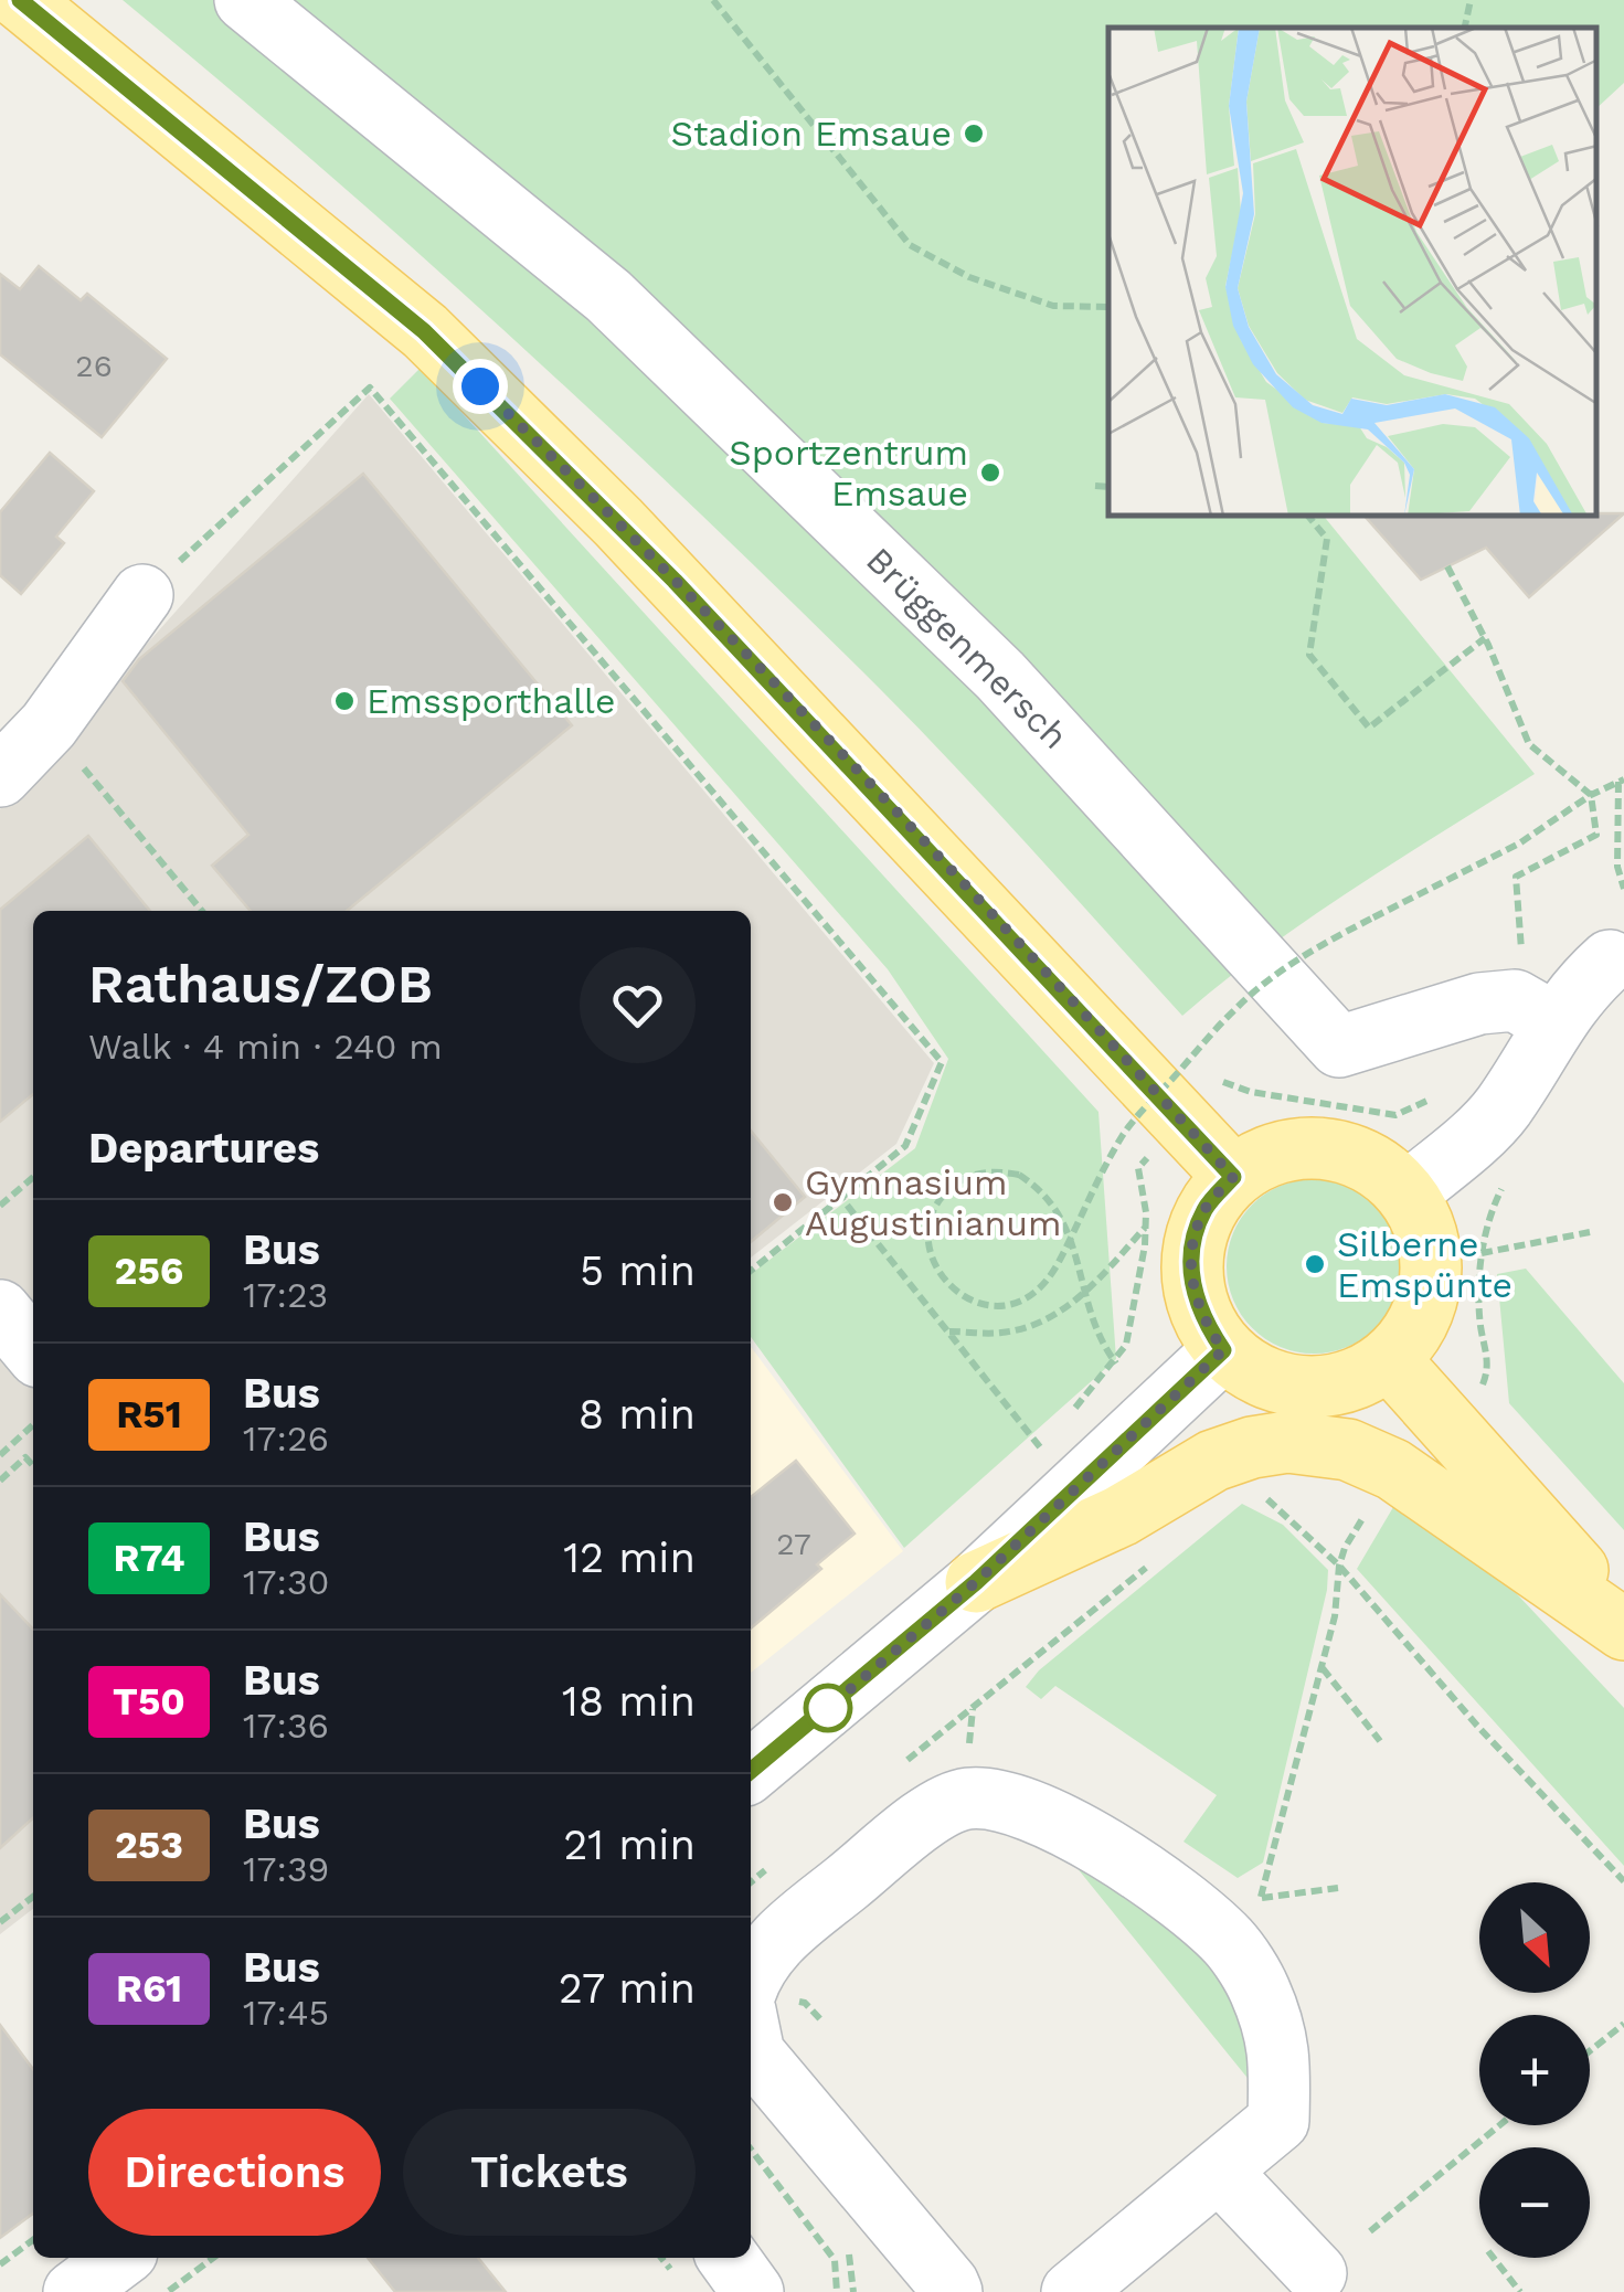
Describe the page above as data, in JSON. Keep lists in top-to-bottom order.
{
  "streets": {
    "street": ["Brüggenmersch"]
  },
  "places": [
    "Stadion Emsaue",
    "Sportzentrum Emsaue",
    "Emssporthalle",
    "Gymnasium Augustinianum",
    "Silberne Emspünte"
  ],
  "lines": ["bus line 256"],
  "house_numbers": ["26", "27"],
  "north": "bottom right",
  "page": {
    "heading": [
      ["Rathaus/ZOB", "Walk · 4 min · 240 m"],
      "Departures"
    ],
    "list": [
      {
        "mark": "256",
        "name": "Bus",
        "note": "17:23",
        "value": "5 min"
      },
      {
        "mark": "R51",
        "name": "Bus",
        "note": "17:26",
        "value": "8 min"
      },
      {
        "mark": "R74",
        "name": "Bus",
        "note": "17:30",
        "value": "12 min"
      },
      {
        "mark": "T50",
        "name": "Bus",
        "note": "17:36",
        "value": "18 min"
      },
      {
        "mark": "253",
        "name": "Bus",
        "note": "17:39",
        "value": "21 min"
      },
      {
        "mark": "R61",
        "name": "Bus",
        "note": "17:45",
        "value": "27 min"
      }
    ],
    "map_buttons": ["+", "−"],
    "buttons": ["Directions", "Tickets"]
  }
}
